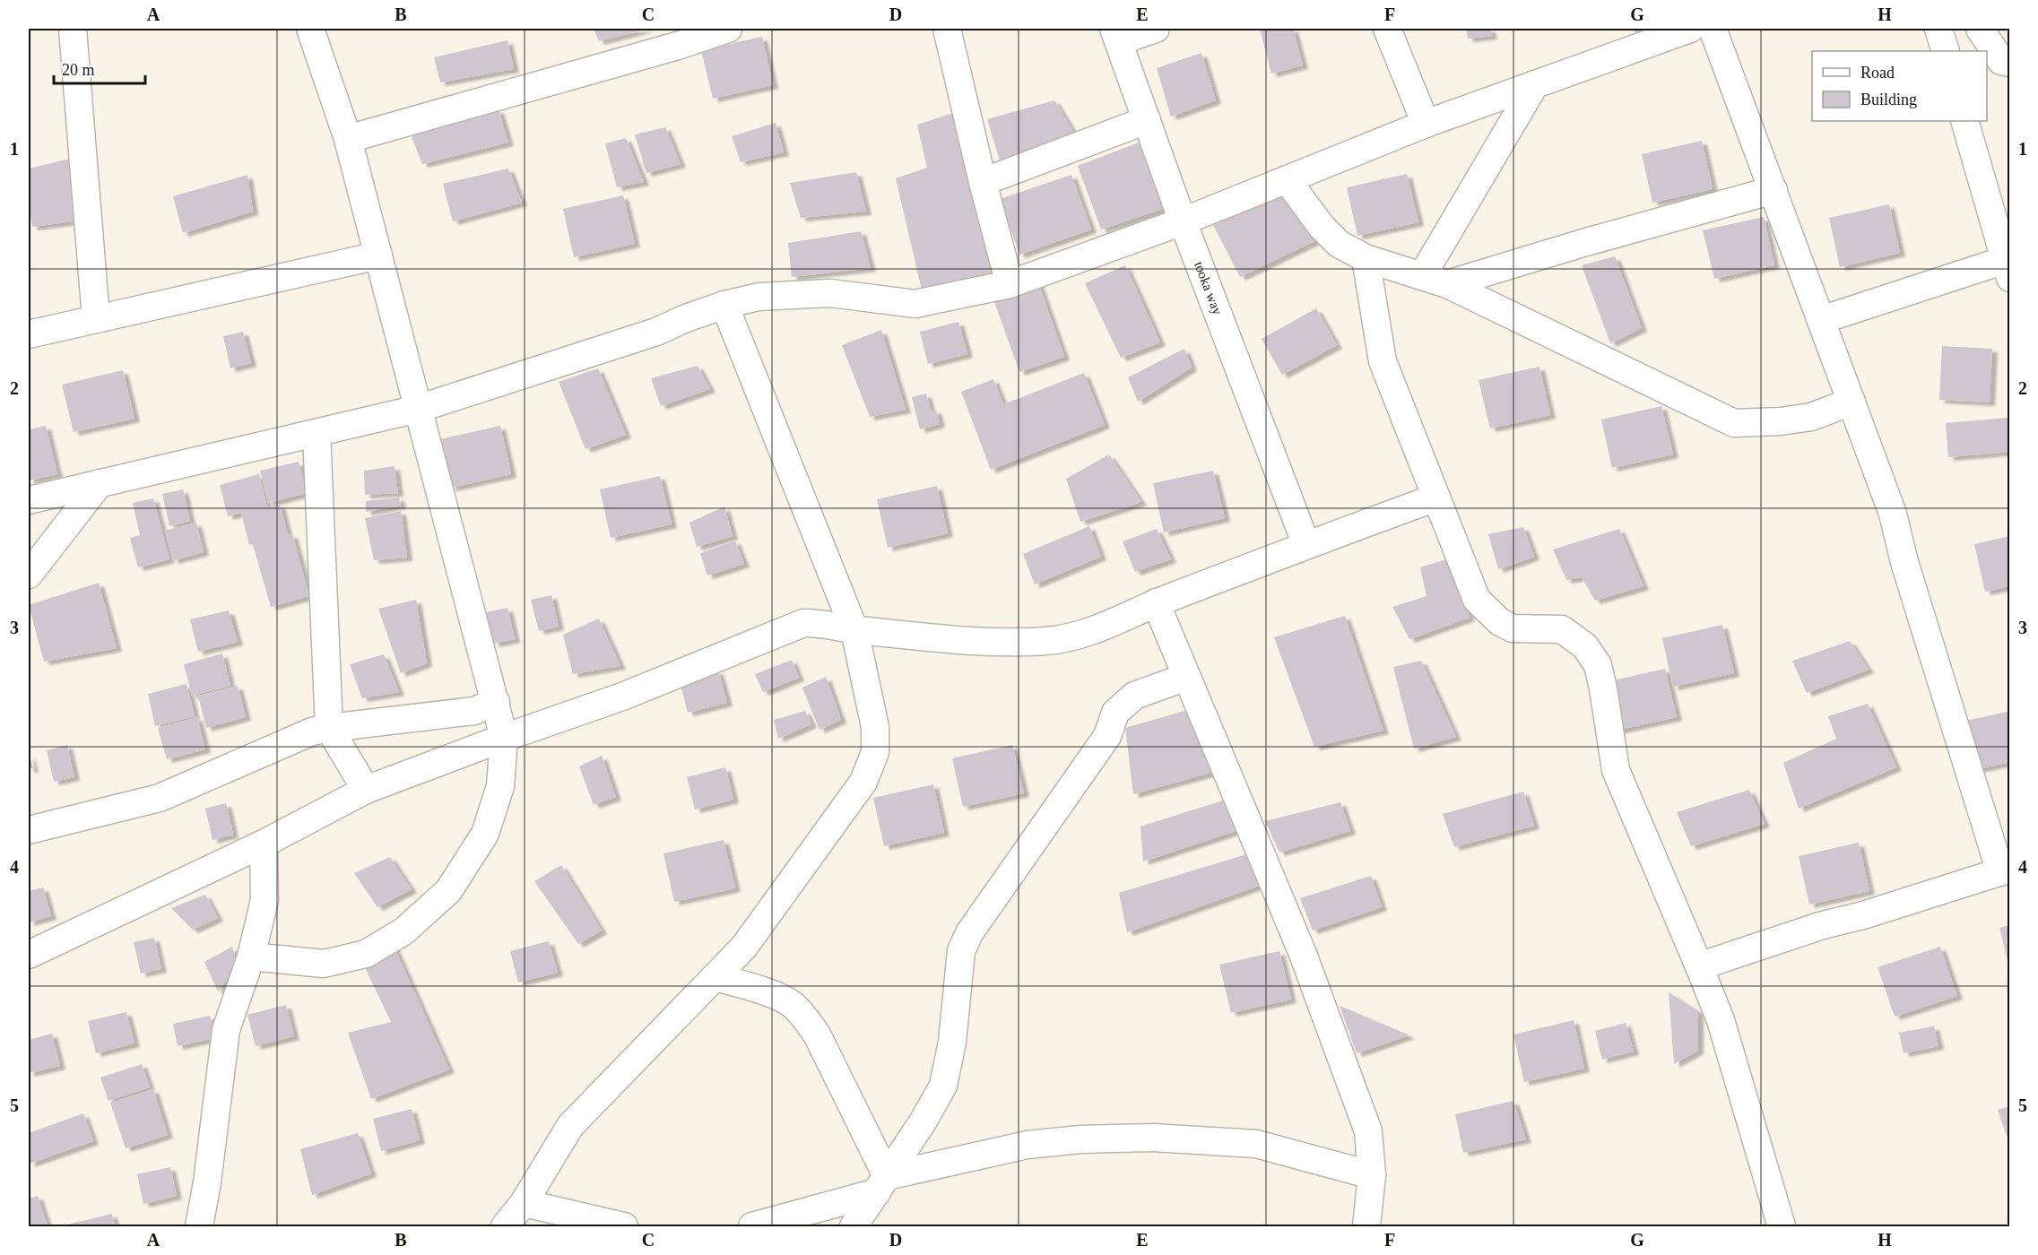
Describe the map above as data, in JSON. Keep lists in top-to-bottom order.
{
  "streets": {
    "street": ["tooka way"]
  },
  "legend": ["Road", "Building"],
  "scale_bar": "20 m",
  "grid": {
    "columns": [
      "A",
      "B",
      "C",
      "D",
      "E",
      "F",
      "G",
      "H"
    ],
    "rows": [
      "1",
      "2",
      "3",
      "4",
      "5"
    ]
  }
}
